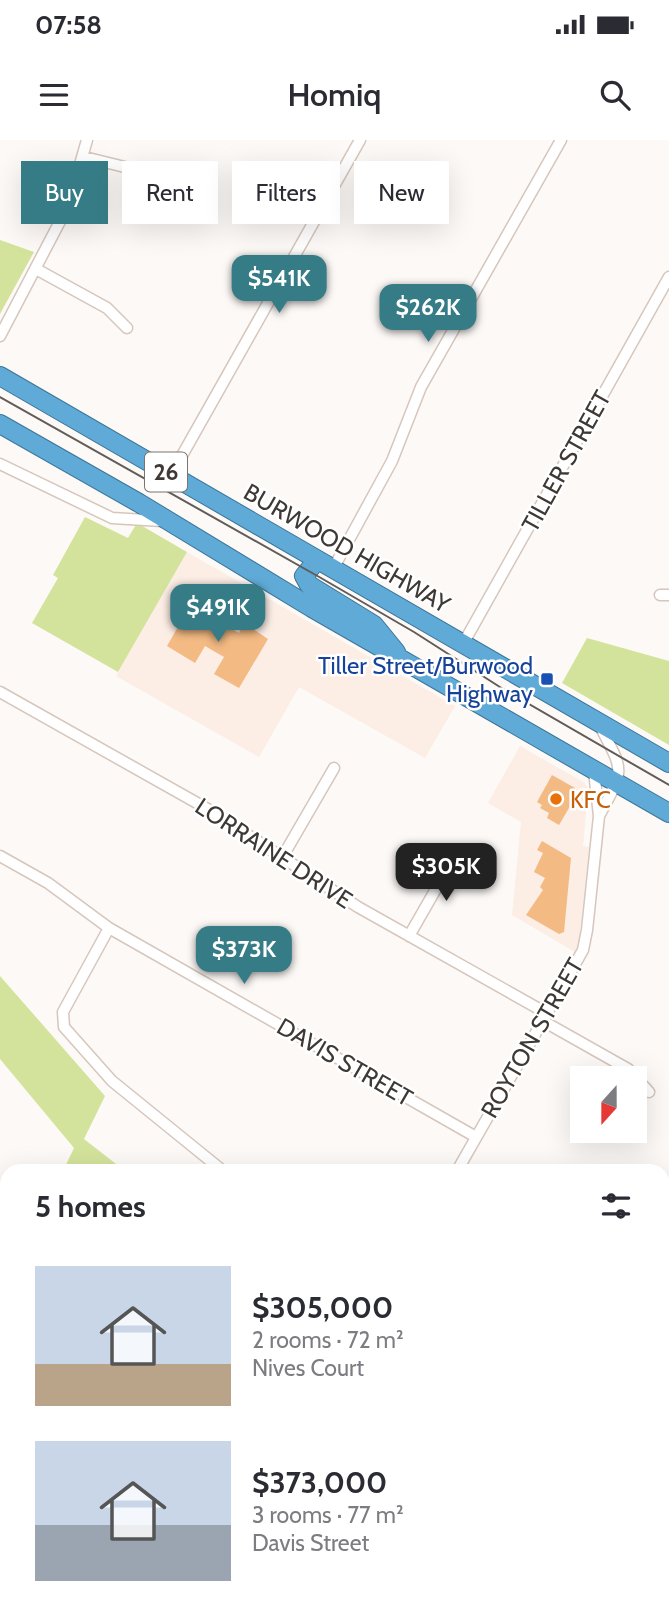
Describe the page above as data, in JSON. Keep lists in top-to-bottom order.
{
  "streets": {
    "highway": ["26", "BURWOOD HIGHWAY"],
    "street": [
      "TILLER STREET",
      "LORRAINE DRIVE",
      "ROYTON STREET",
      "DAVIS STREET"
    ]
  },
  "crossings": [
    ["TILLER STREET", "BURWOOD HIGHWAY"],
    ["26", "ROYTON STREET"],
    ["LORRAINE DRIVE", "ROYTON STREET"],
    ["ROYTON STREET", "DAVIS STREET"]
  ],
  "places": {
    "transit": ["Tiller Street/Burwood Highway"],
    "other": ["KFC"]
  },
  "north": "bottom",
  "page": {
    "status": "07:58",
    "header": "Homiq",
    "chip": [
      "Buy",
      "Rent",
      "Filters",
      "New"
    ],
    "price": [
      "$541K",
      "$262K",
      "$491K",
      "$305K",
      "$373K"
    ],
    "heading": "5 homes",
    "list": [
      {
        "name": "$305,000",
        "note": "2 rooms · 72 m² · Nives Court"
      },
      {
        "name": "$373,000",
        "note": "3 rooms · 77 m² · Davis Street"
      }
    ]
  }
}
